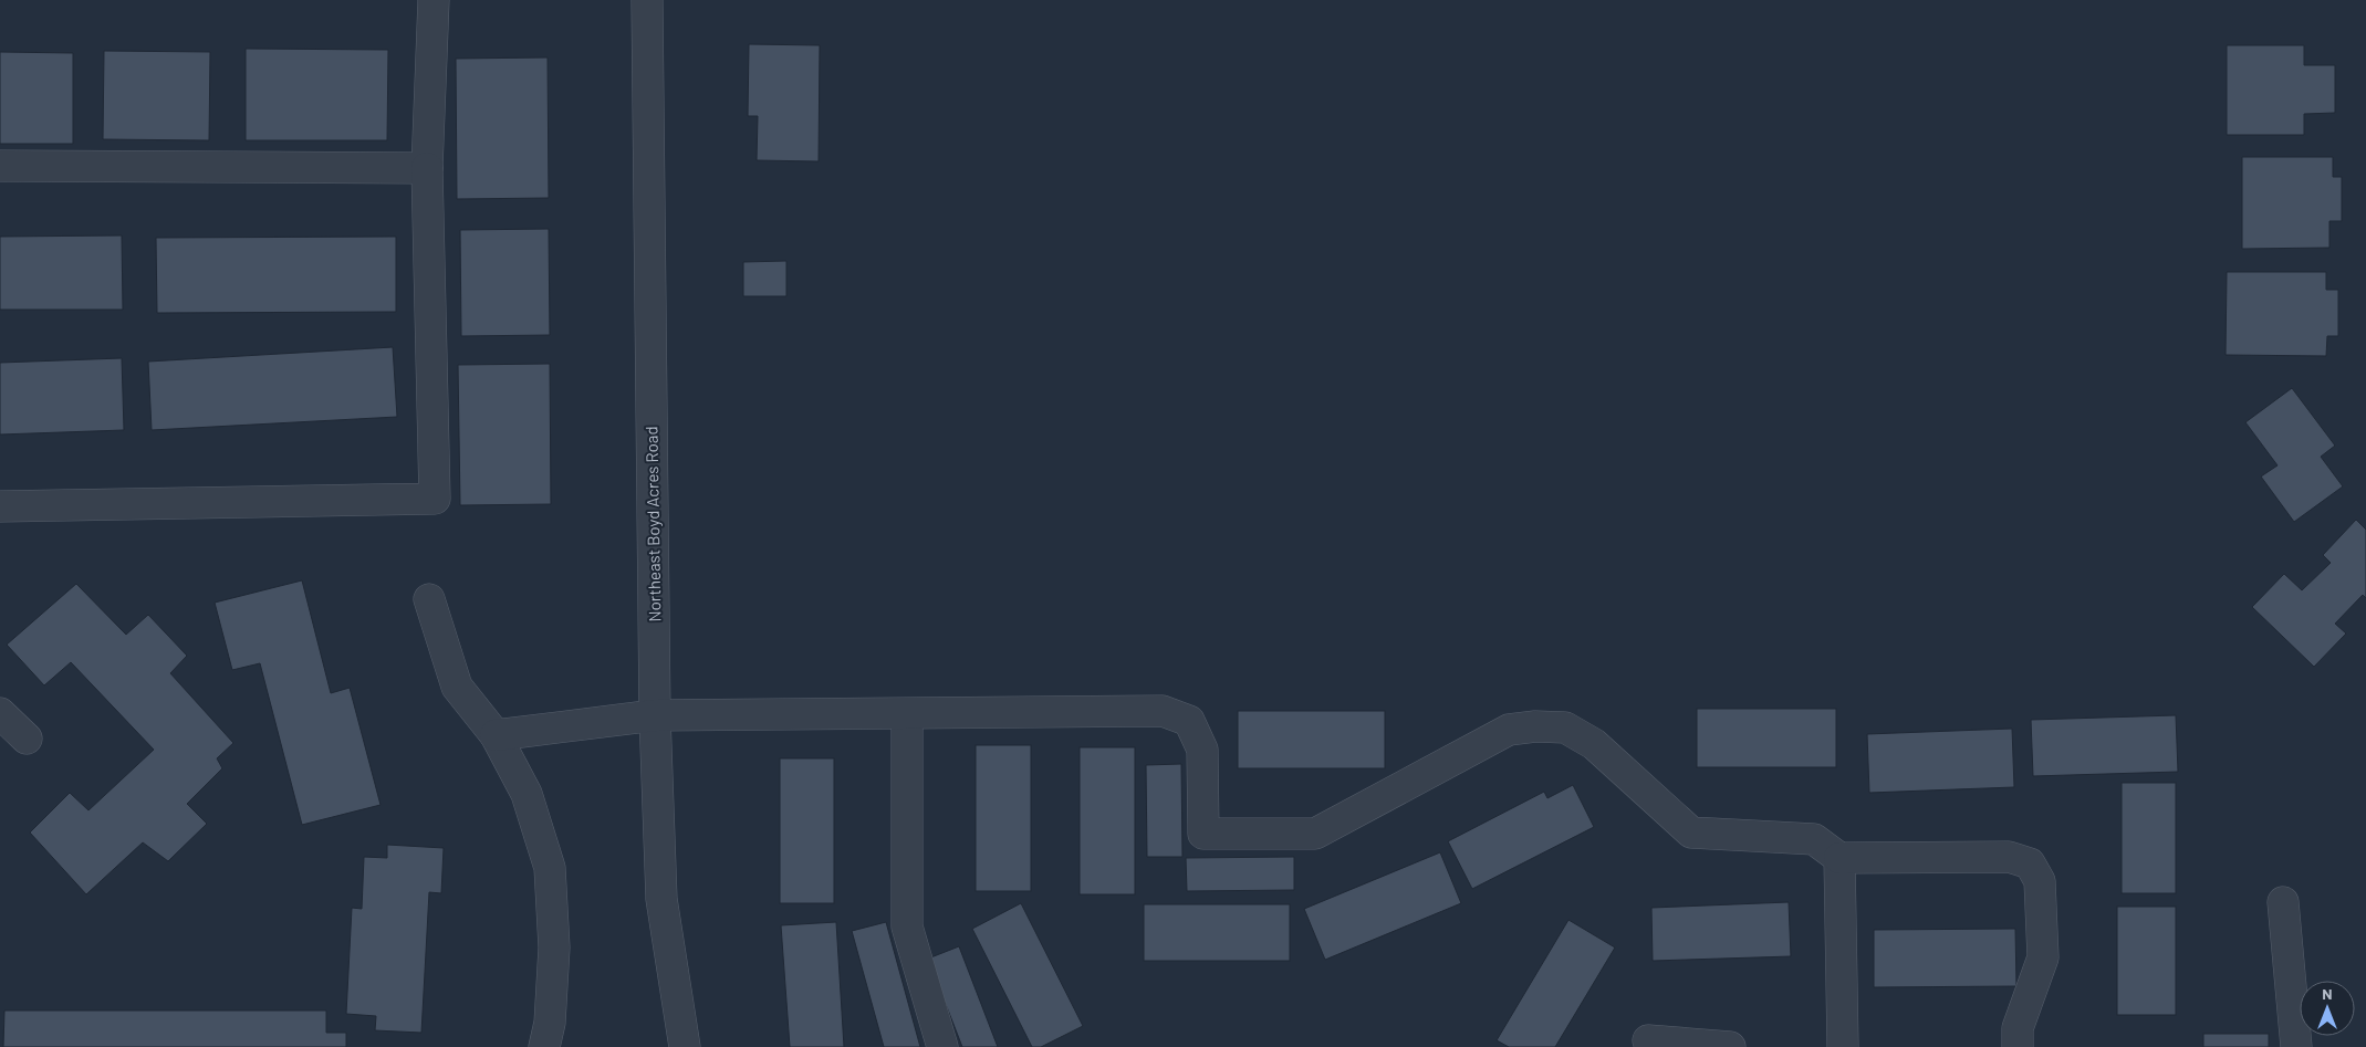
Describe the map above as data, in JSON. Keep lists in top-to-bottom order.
{
  "streets": {
    "street": ["Northeast Boyd Acres Road"]
  },
  "north": "top"
}
